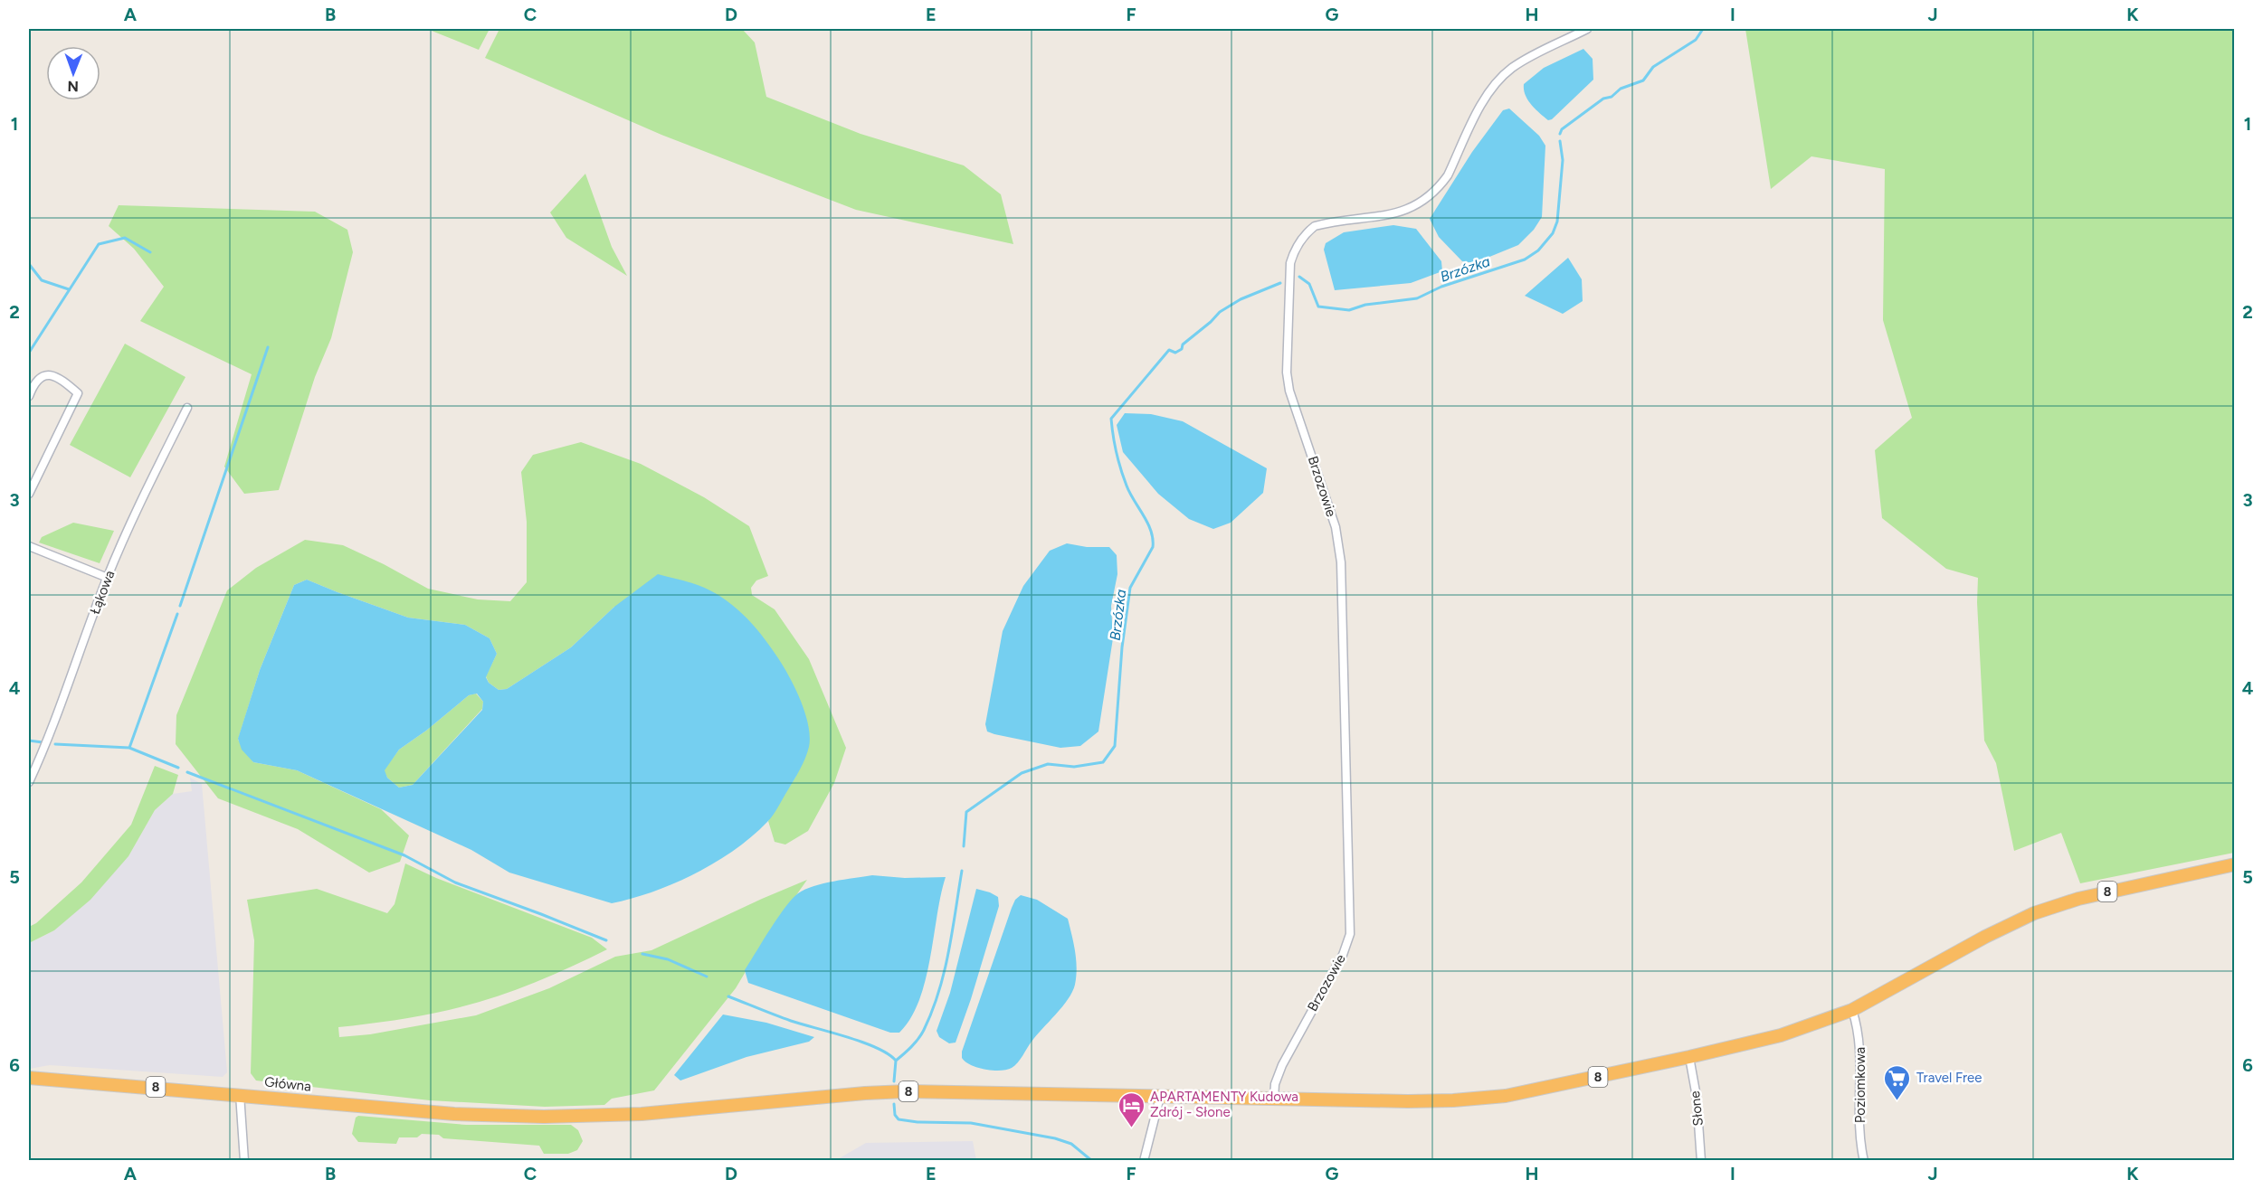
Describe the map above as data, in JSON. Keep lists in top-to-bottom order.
{
  "streets": {
    "highway": ["8", "Główna"],
    "street": [
      "Brzozowie",
      "Łąkowa",
      "Poziomkowa",
      "Słone"
    ]
  },
  "crossings": [
    ["Brzozowie", "8"],
    ["8", "Główna"],
    ["8", "Poziomkowa"],
    ["8", "Słone"]
  ],
  "water": ["Brzózka"],
  "places": {
    "supermarket": ["Travel Free"],
    "hotel": ["APARTAMENTY Kudowa Zdrój - Słone"]
  },
  "north": "bottom",
  "grid": {
    "columns": [
      "A",
      "B",
      "C",
      "D",
      "E",
      "F",
      "G",
      "H",
      "I",
      "J",
      "K"
    ],
    "rows": [
      "1",
      "2",
      "3",
      "4",
      "5",
      "6"
    ]
  }
}
